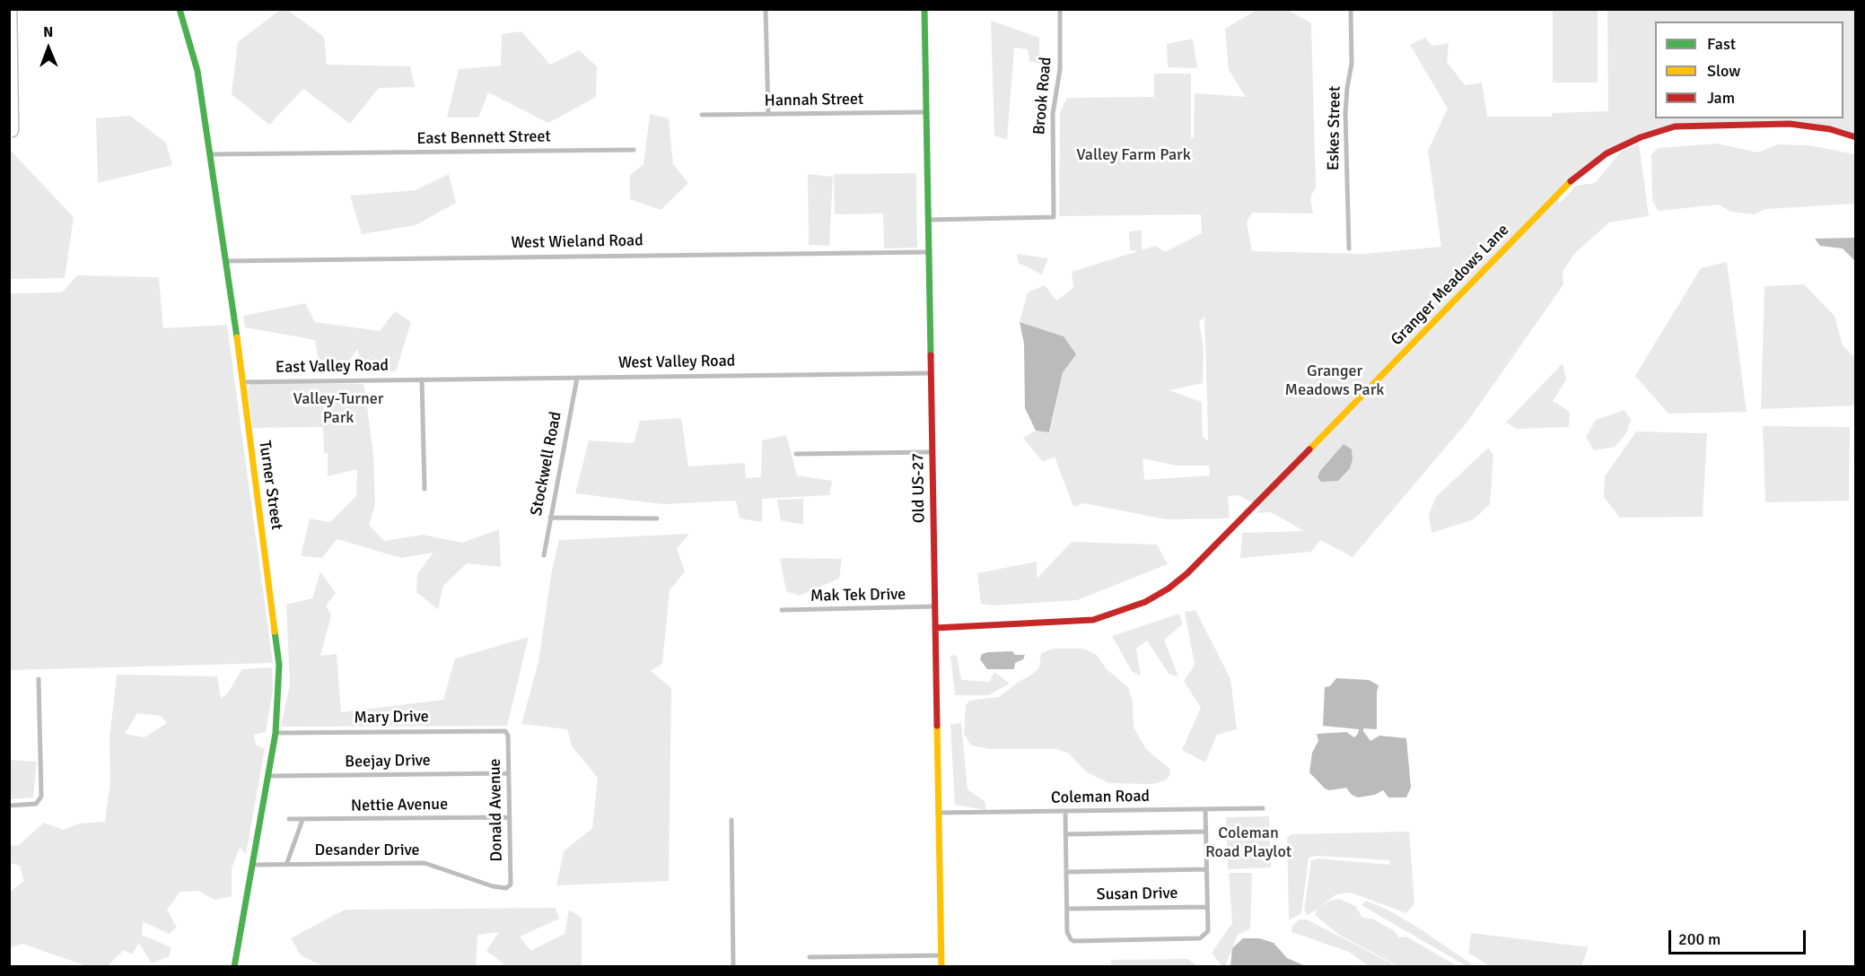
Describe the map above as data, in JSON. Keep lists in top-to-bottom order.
{
  "streets": {
    "street": [
      "Brook Road",
      "Hannah Street",
      "Eskes Street",
      "East Bennett Street",
      "West Wieland Road",
      "Granger Meadows Lane",
      "West Valley Road",
      "East Valley Road",
      "Stockwell Road",
      "Turner Street",
      "Old US-27",
      "Mak Tek Drive",
      "Mary Drive",
      "Beejay Drive",
      "Coleman Road",
      "Nettie Avenue",
      "Donald Avenue",
      "Desander Drive",
      "Susan Drive"
    ]
  },
  "crossings": [
    ["Brook Road", "Old US-27"],
    ["Hannah Street", "Old US-27"],
    ["East Bennett Street", "Turner Street"],
    ["West Wieland Road", "Turner Street"],
    ["West Wieland Road", "Old US-27"],
    ["Granger Meadows Lane", "Old US-27"],
    ["West Valley Road", "East Valley Road"],
    ["West Valley Road", "Stockwell Road"],
    ["West Valley Road", "Old US-27"],
    ["East Valley Road", "Turner Street"],
    ["Turner Street", "Mary Drive"],
    ["Turner Street", "Beejay Drive"],
    ["Turner Street", "Desander Drive"],
    ["Old US-27", "Mak Tek Drive"],
    ["Old US-27", "Coleman Road"],
    ["Mary Drive", "Donald Avenue"],
    ["Beejay Drive", "Donald Avenue"],
    ["Nettie Avenue", "Donald Avenue"],
    ["Donald Avenue", "Desander Drive"]
  ],
  "parks": [
    "Valley Farm Park",
    "Granger Meadows Park",
    "Valley-Turner Park",
    "Coleman Road Playlot"
  ],
  "legend": ["Fast", "Slow", "Jam"],
  "scale_bar": "200 m",
  "north": "top"
}
